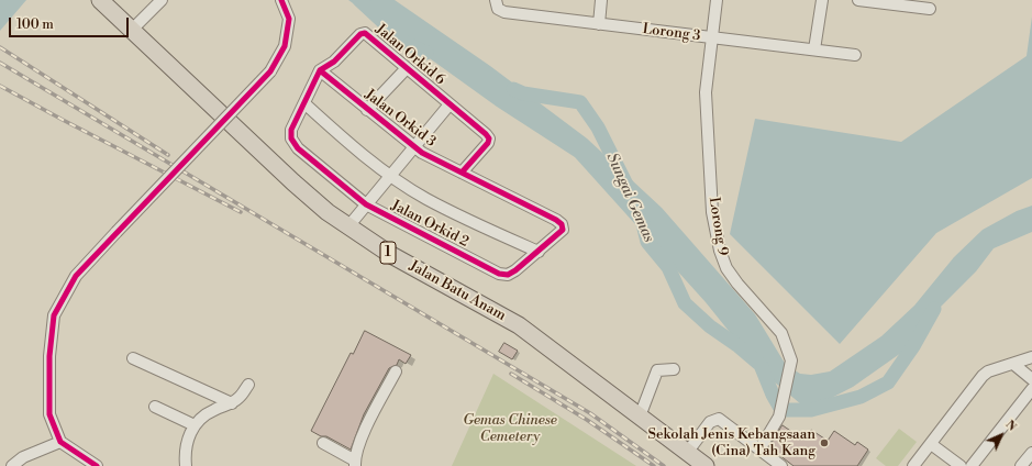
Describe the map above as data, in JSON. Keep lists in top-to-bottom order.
{
  "streets": {
    "highway": ["1", "Jalan Batu Anam"],
    "street": [
      "Lorong 3",
      "Jalan Orkid 6",
      "Jalan Orkid 3",
      "Jalan Orkid 2",
      "Lorong 9"
    ]
  },
  "crossings": [
    ["Lorong 3", "Lorong 9"],
    ["Jalan Orkid 6", "Jalan Orkid 3"],
    ["Jalan Orkid 3", "Jalan Orkid 2"]
  ],
  "water": ["Sungai Gemas"],
  "parks": ["Gemas Chinese Cemetery"],
  "places": ["Sekolah Jenis Kebangsaan (Cina) Tah Kang"],
  "scale_bar": "100 m",
  "north": "top right"
}
